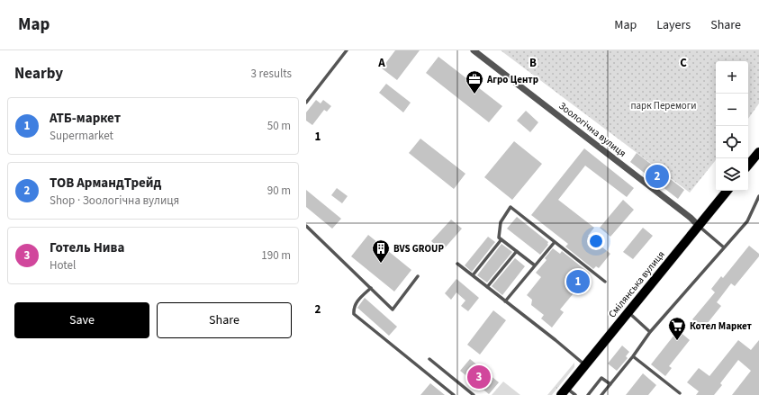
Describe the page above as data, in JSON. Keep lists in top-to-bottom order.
{
  "streets": {
    "main road": ["Смілянська вулиця"],
    "street": ["Зоологічна вулиця"]
  },
  "crossings": [
    ["Зоологічна вулиця", "Смілянська вулиця"]
  ],
  "parks": ["парк Перемоги"],
  "places": {
    "office": ["Агро Центр"],
    "building": ["BVS GROUP"],
    "supermarket": ["Котел Маркет"]
  },
  "page": {
    "header": "Map",
    "nav": ["Map", "Layers", "Share"],
    "heading": ["Nearby", "3 results"],
    "map_buttons": ["+", "−"],
    "list": [
      {
        "mark": "1",
        "name": "АТБ-маркет",
        "note": "Supermarket",
        "value": "50 m"
      },
      {
        "mark": "2",
        "name": "ТОВ АрмандТрейд",
        "note": "Shop · Зоологічна вулиця",
        "value": "90 m"
      },
      {
        "mark": "3",
        "name": "Готель Нива",
        "note": "Hotel",
        "value": "190 m"
      }
    ],
    "pins": ["2", "1", "3"],
    "buttons": ["Save", "Share"]
  },
  "grid": {
    "columns": ["A", "B", "C"],
    "rows": ["1", "2"]
  }
}
